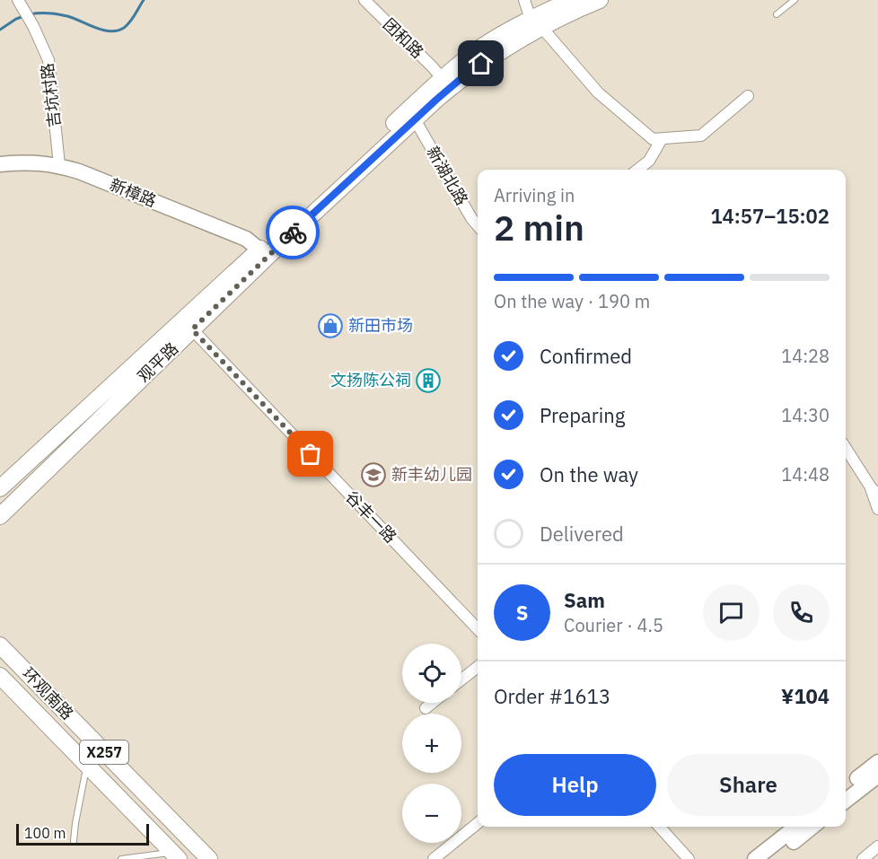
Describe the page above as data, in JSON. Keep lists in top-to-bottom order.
{
  "streets": {
    "main road": ["观平路", "环观南路", "X257"],
    "street": [
      "团和路",
      "吉坑村路",
      "新湖北路",
      "新樟路",
      "谷丰一路"
    ]
  },
  "crossings": [
    ["团和路", "观平路"],
    ["吉坑村路", "新樟路"],
    ["新湖北路", "观平路"],
    ["新樟路", "观平路"],
    ["观平路", "谷丰一路"]
  ],
  "places": {
    "shop": ["新田市场"],
    "building": ["文扬陈公祠"],
    "school or university": ["新丰幼儿园"]
  },
  "scale_bar": "100 m",
  "page": {
    "heading": ["2 min", "Arriving in", "14:57–15:02"],
    "panel": [
      "Sam",
      "Courier · 4.5",
      "Order #1613",
      "¥104"
    ],
    "bar": "On the way · 190 m",
    "list": [
      ["Confirmed", "14:28"],
      ["Preparing", "14:30"],
      ["On the way", "14:48"],
      "Delivered"
    ],
    "round": "S",
    "map_buttons": ["+", "−"],
    "buttons": ["Help", "Share"],
    "scale": "100 m"
  }
}
